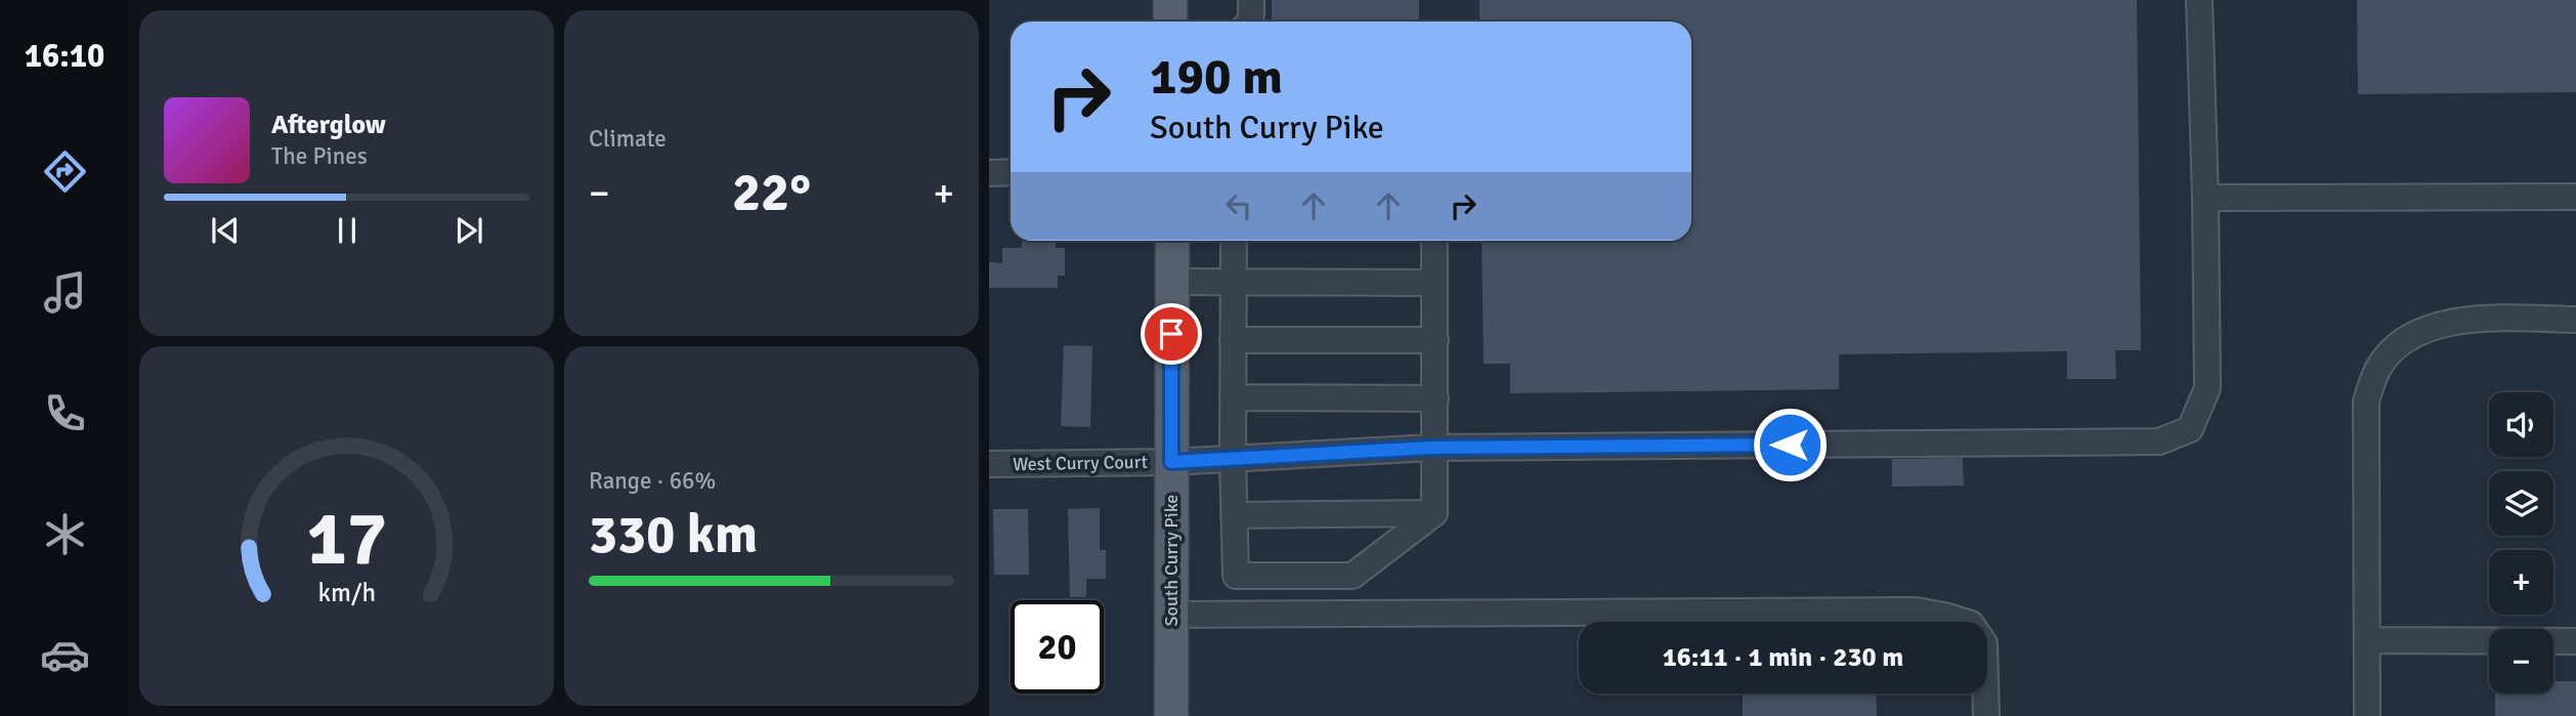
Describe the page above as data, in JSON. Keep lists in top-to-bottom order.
{
  "streets": {
    "main road": ["South Curry Pike"],
    "street": ["West Curry Court"]
  },
  "crossings": [
    ["West Curry Court", "South Curry Pike"]
  ],
  "page": {
    "tabs": "16:10",
    "tile": [
      "Climate",
      ["Range · 66%", "330 km"]
    ],
    "turn": ["190 m", "South Curry Pike"],
    "song": ["Afterglow", "The Pines"],
    "heat": ["−", "22°", "+"],
    "map_buttons": ["+", "−"],
    "limit": "20",
    "trip": "16:11 · 1 min · 230 m",
    "gauge": ["17", "km/h"]
  }
}
